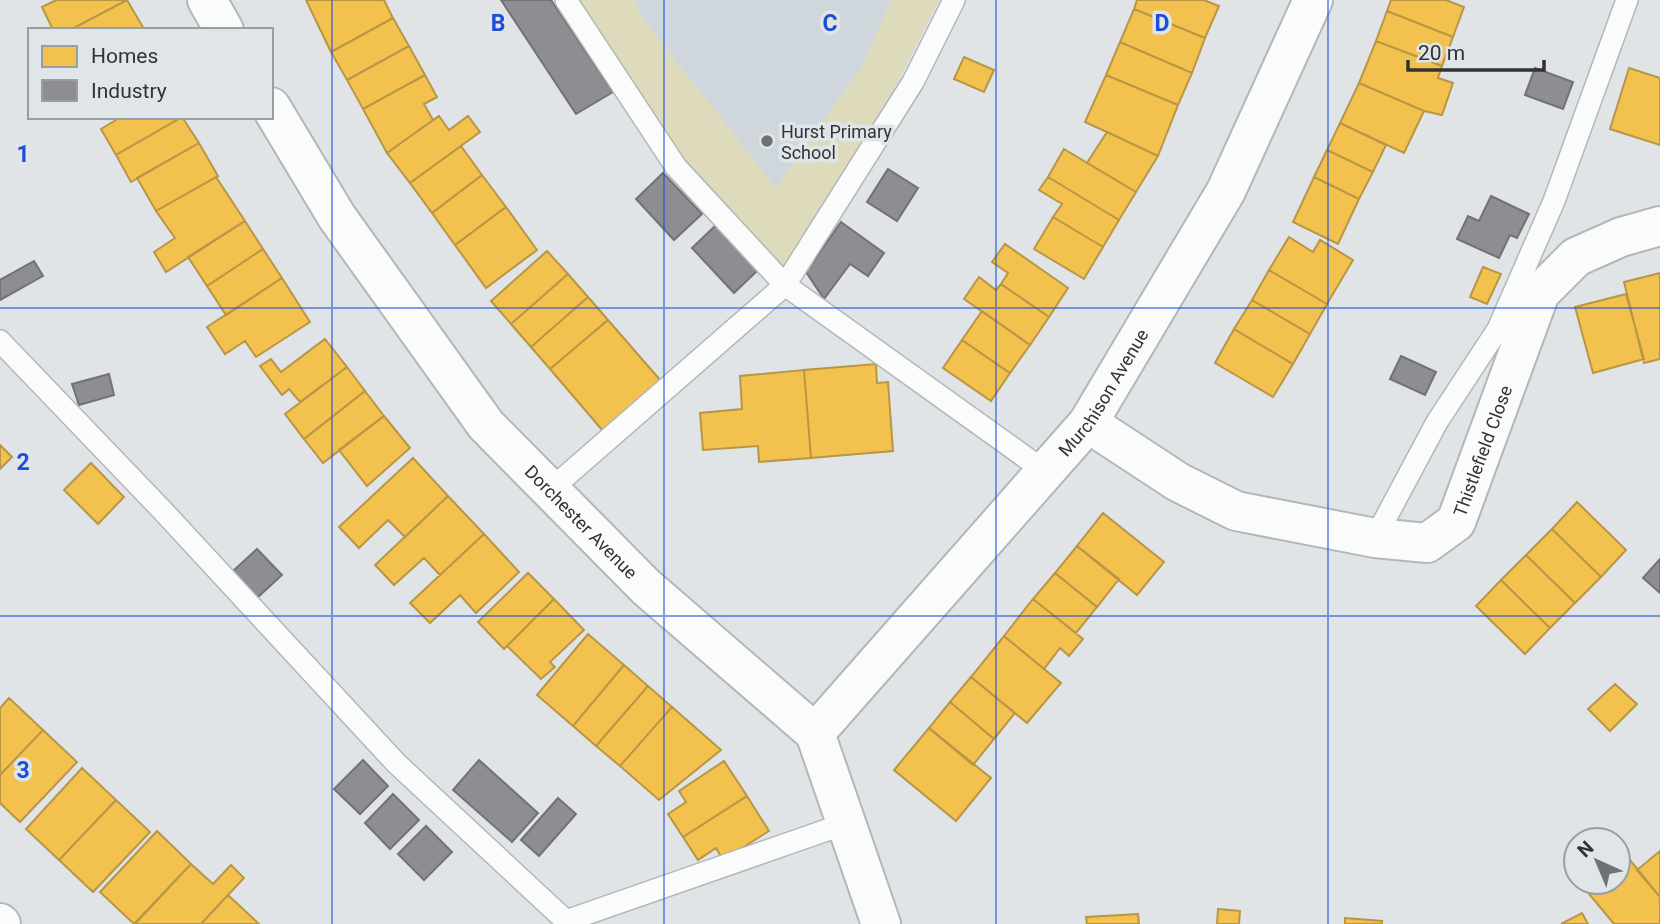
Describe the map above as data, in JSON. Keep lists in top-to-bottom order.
{
  "streets": {
    "street": ["Murchison Avenue", "Thistlefield Close", "Dorchester Avenue"]
  },
  "crossings": [
    ["Murchison Avenue", "Thistlefield Close"],
    ["Murchison Avenue", "Dorchester Avenue"]
  ],
  "places": ["Hurst Primary School"],
  "legend": ["Homes", "Industry"],
  "scale_bar": "20 m",
  "north": "top left",
  "grid": {
    "columns": ["B", "C", "D"],
    "rows": ["1", "2", "3"]
  }
}
